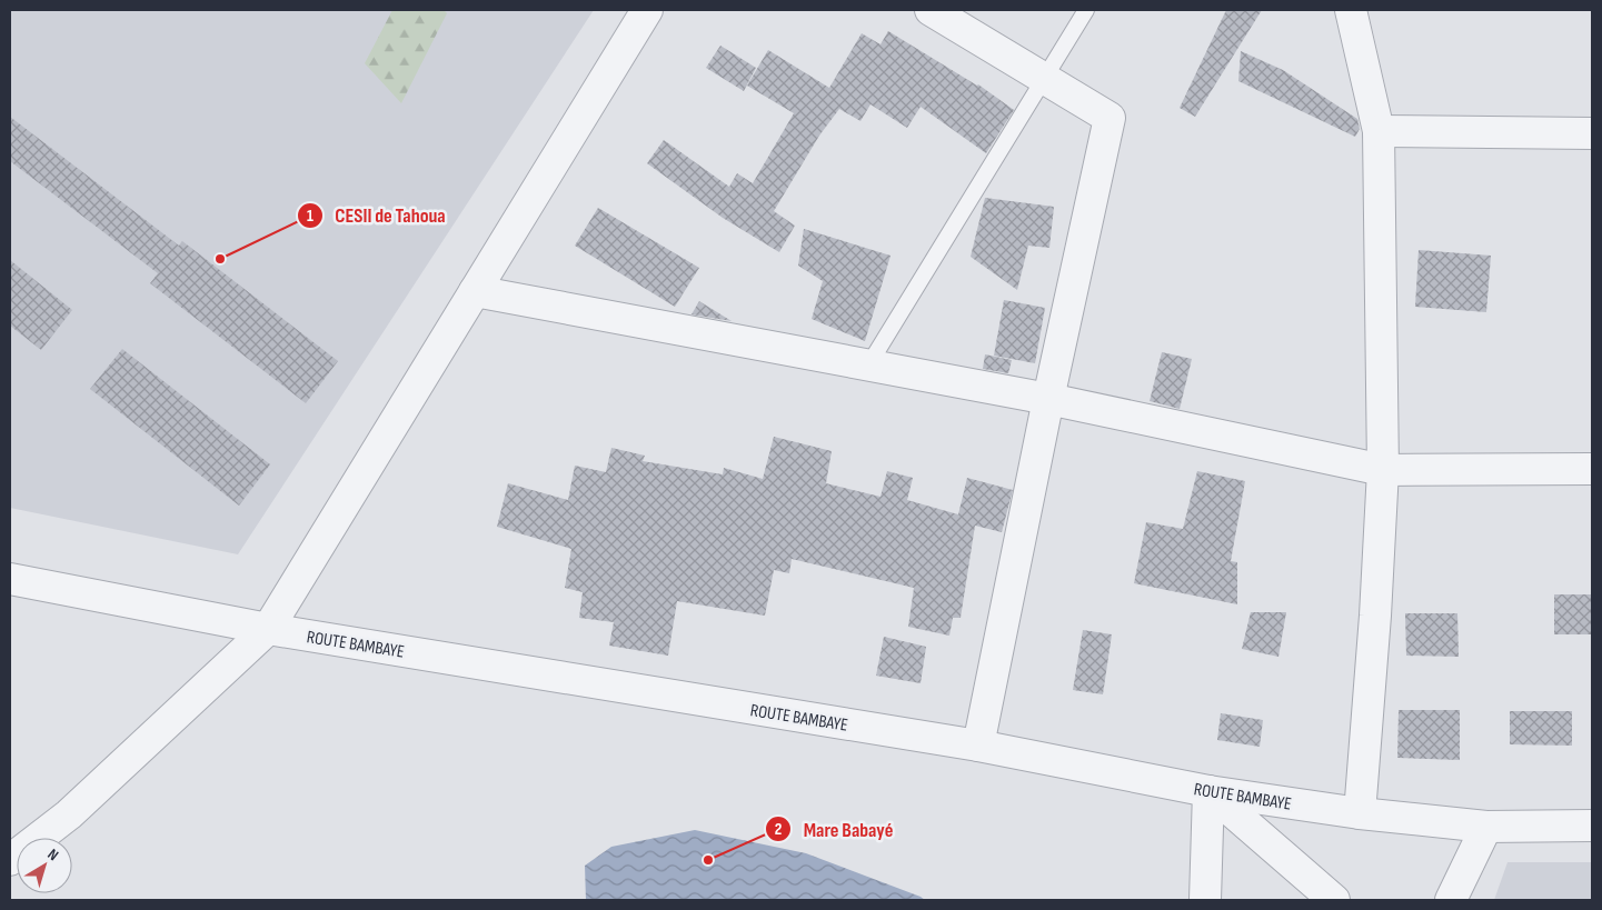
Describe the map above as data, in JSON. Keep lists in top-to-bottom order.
{
  "streets": {
    "street": ["ROUTE BAMBAYE"]
  },
  "places": ["CESII de Tahoua", "Mare Babayé"],
  "north": "top right"
}
